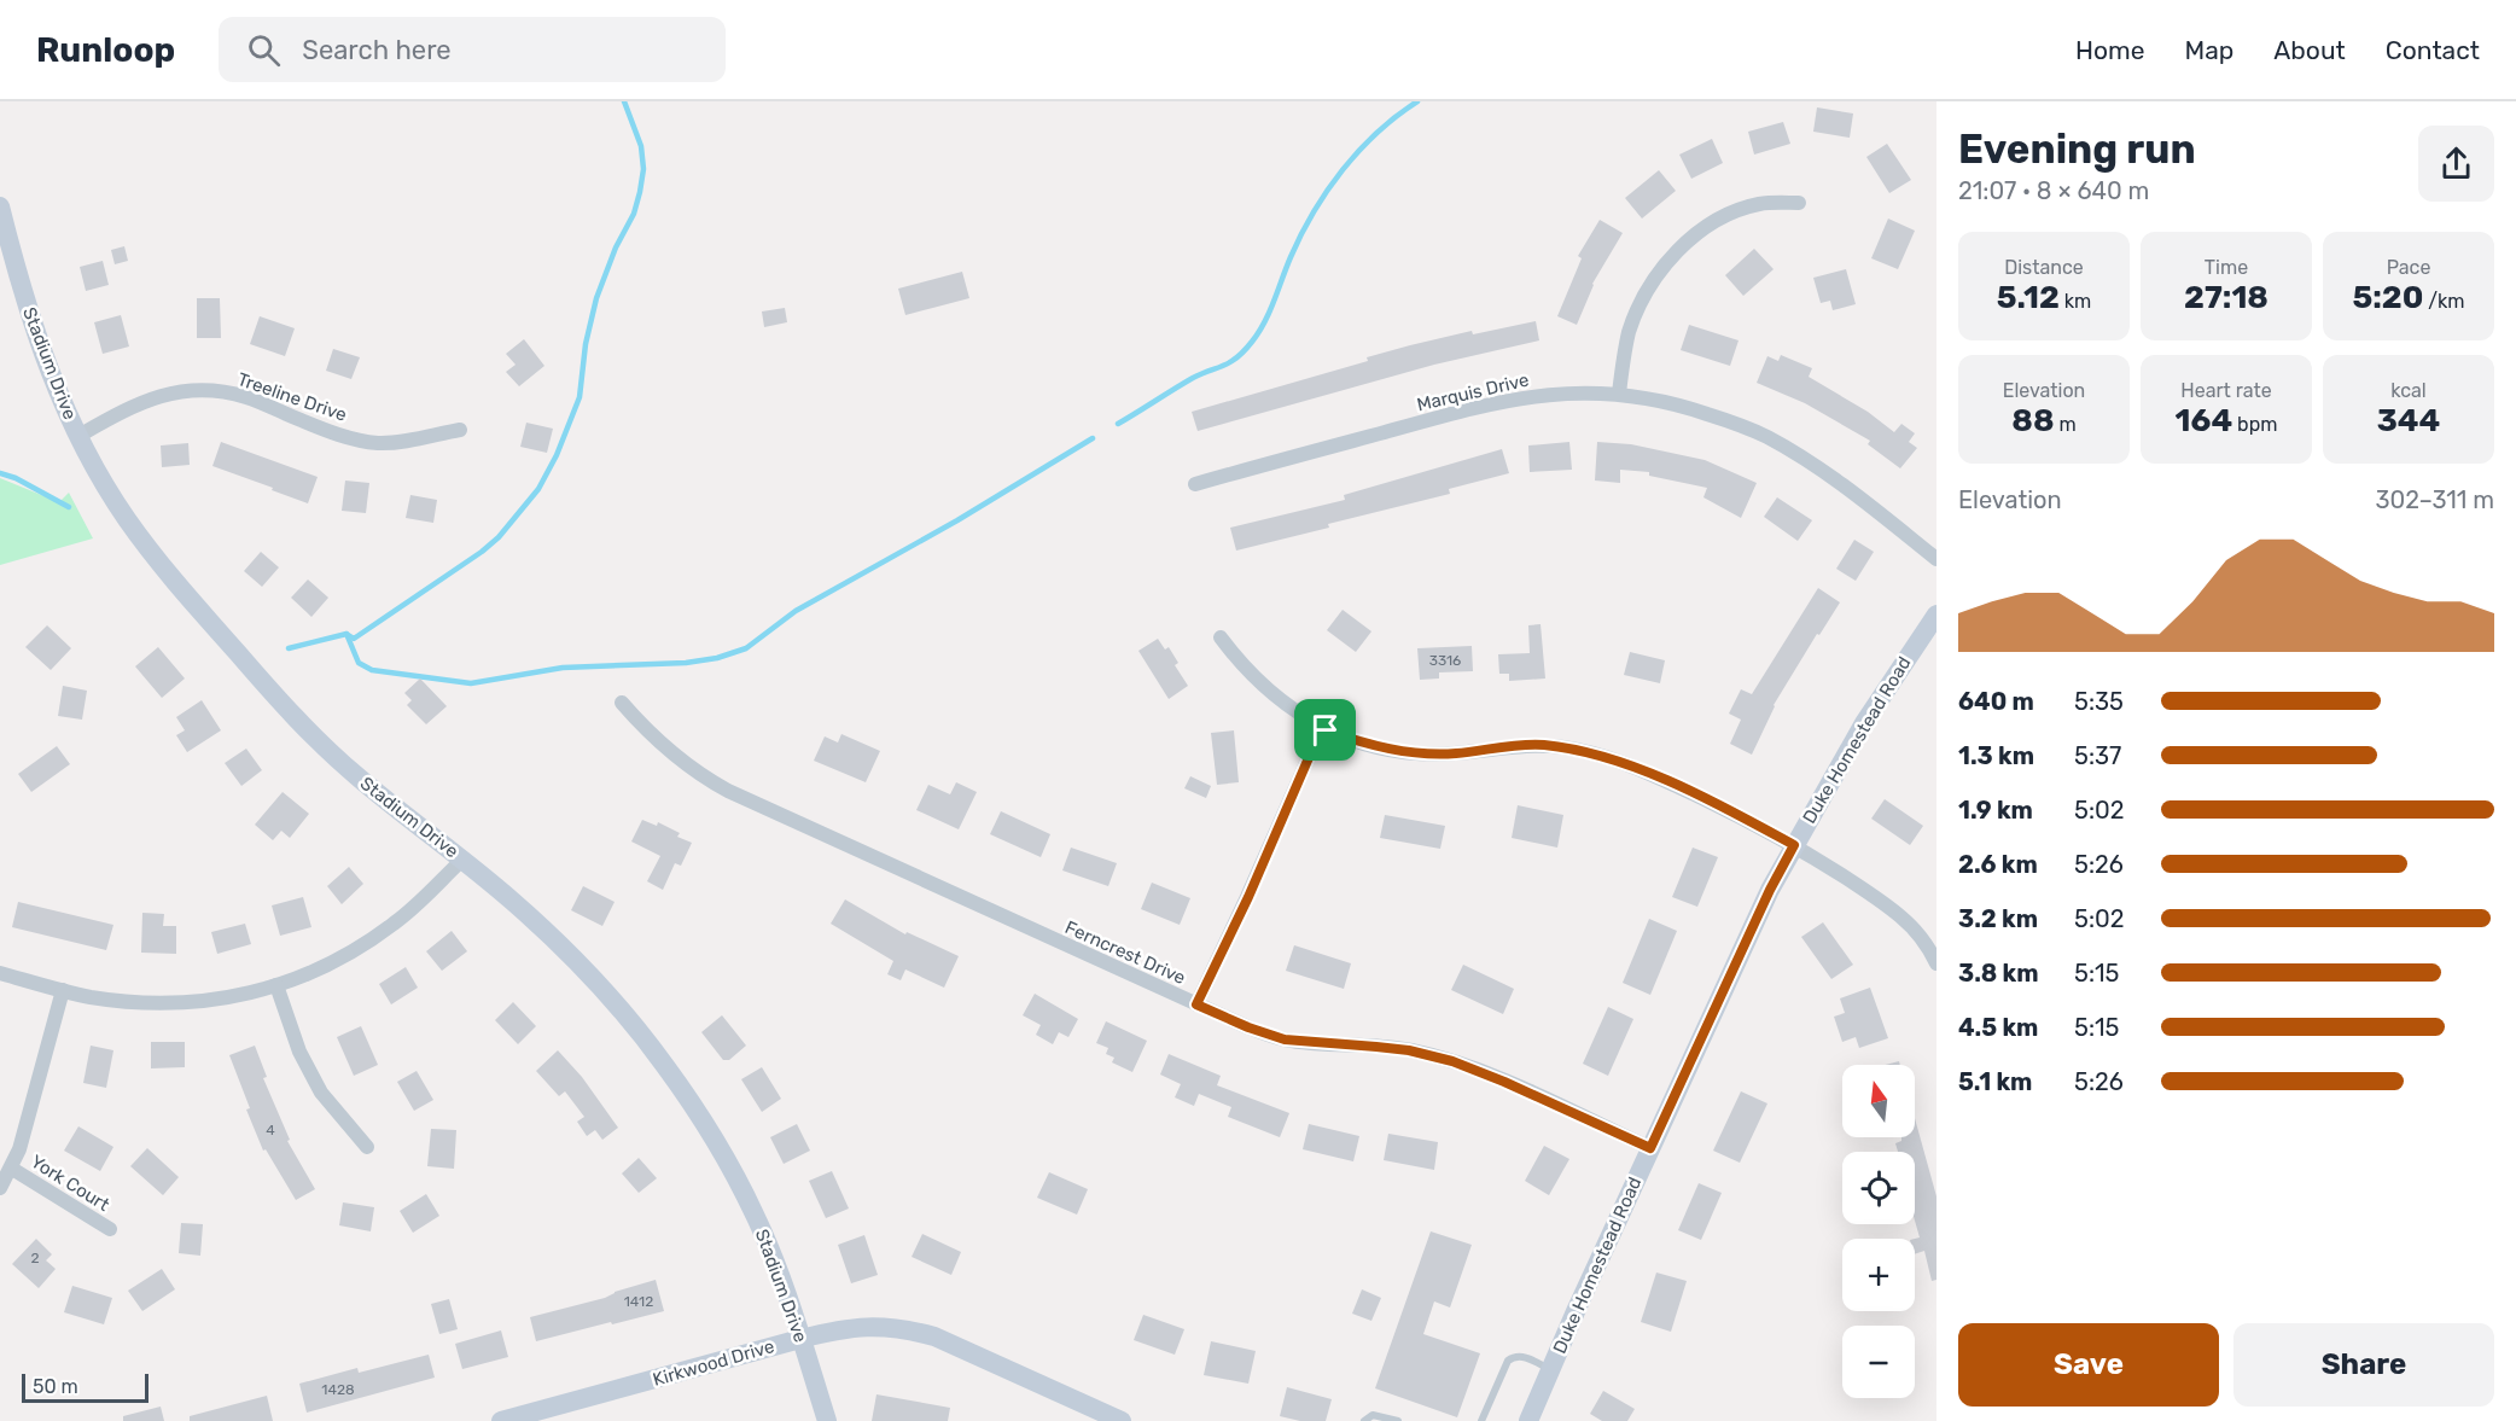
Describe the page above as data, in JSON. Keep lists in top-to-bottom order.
{
  "streets": {
    "street": [
      "Stadium Drive",
      "Marquis Drive",
      "Treeline Drive",
      "Duke Homestead Road",
      "Ferncrest Drive",
      "York Court",
      "Kirkwood Drive"
    ]
  },
  "crossings": [
    ["Stadium Drive", "Treeline Drive"],
    ["Stadium Drive", "Kirkwood Drive"],
    ["Duke Homestead Road", "Ferncrest Drive"]
  ],
  "house_numbers": [
    "3316",
    "4",
    "2",
    "1412",
    "1428"
  ],
  "scale_bar": "50 m",
  "north": "top",
  "page": {
    "header": "Runloop",
    "search": "Search here",
    "nav": [
      "Home",
      "Map",
      "About",
      "Contact"
    ],
    "heading": ["Evening run", "21:07 · 8 × 640 m"],
    "stats": [
      ["Distance", "5.12 km"],
      ["Time", "27:18"],
      ["Pace", "5:20 /km"],
      ["Elevation", "88 m"],
      ["Heart rate", "164 bpm"],
      ["kcal", "344"]
    ],
    "chart": ["Elevation", "302–311 m"],
    "list": [
      {
        "name": "640 m",
        "note": "5:35"
      },
      {
        "name": "1.3 km",
        "note": "5:37"
      },
      {
        "name": "1.9 km",
        "note": "5:02"
      },
      {
        "name": "2.6 km",
        "note": "5:26"
      },
      {
        "name": "3.2 km",
        "note": "5:02"
      },
      {
        "name": "3.8 km",
        "note": "5:15"
      },
      {
        "name": "4.5 km",
        "note": "5:15"
      },
      {
        "name": "5.1 km",
        "note": "5:26"
      }
    ],
    "map_buttons": ["+", "−"],
    "buttons": ["Save", "Share"],
    "scale": "50 m"
  }
}
